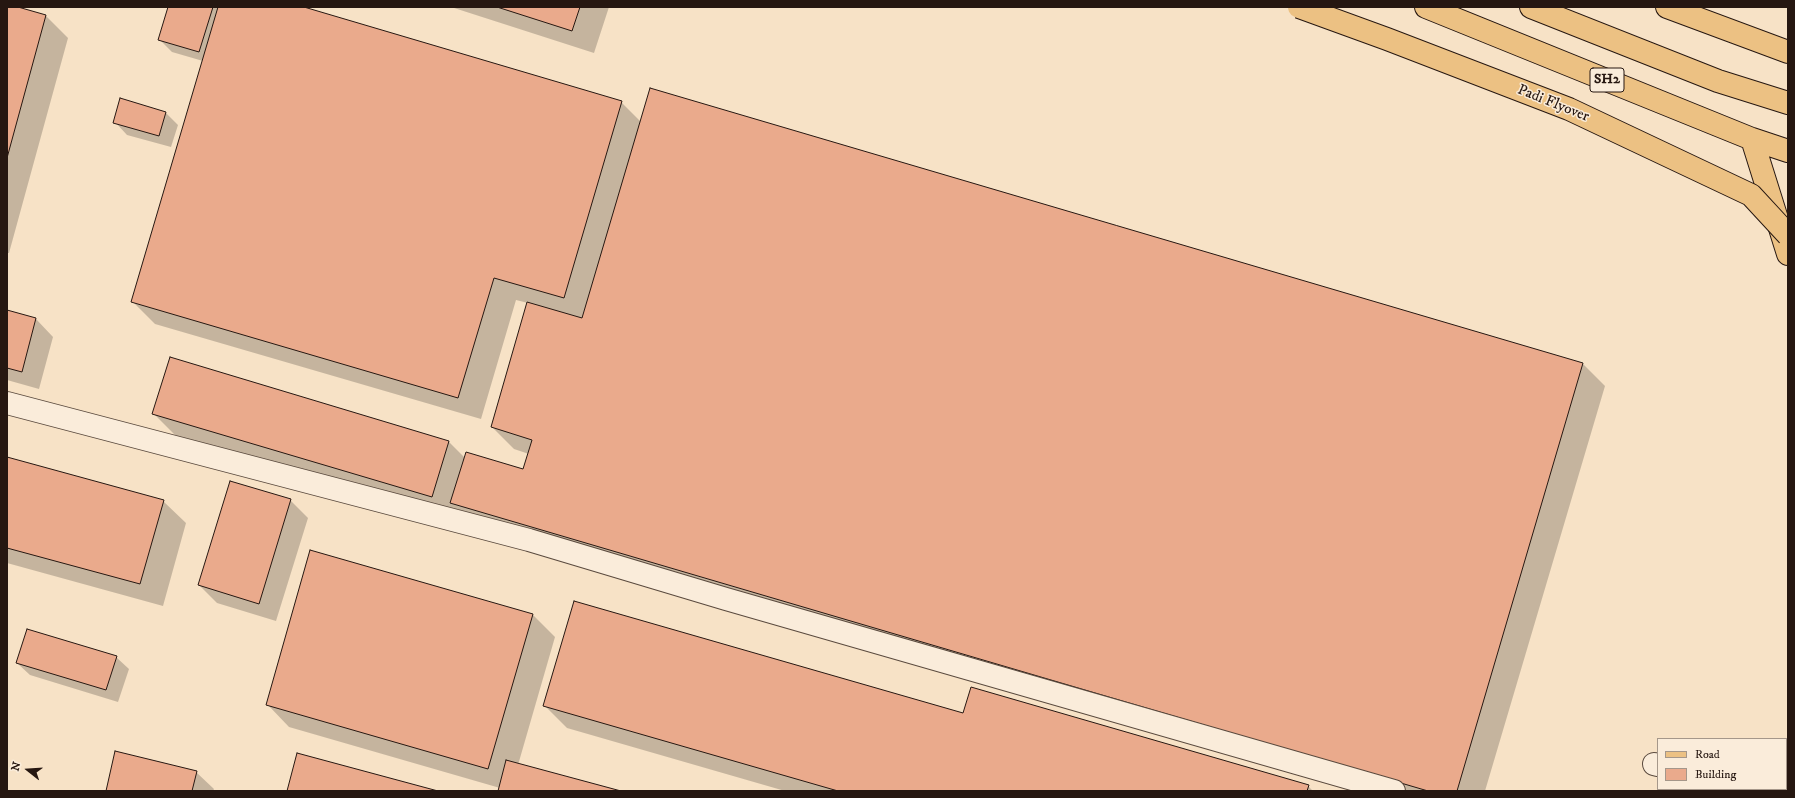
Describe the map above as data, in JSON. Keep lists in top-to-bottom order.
{
  "streets": {
    "main road": ["SH2", "Padi Flyover"]
  },
  "legend": ["Road", "Building"],
  "north": "left"
}
